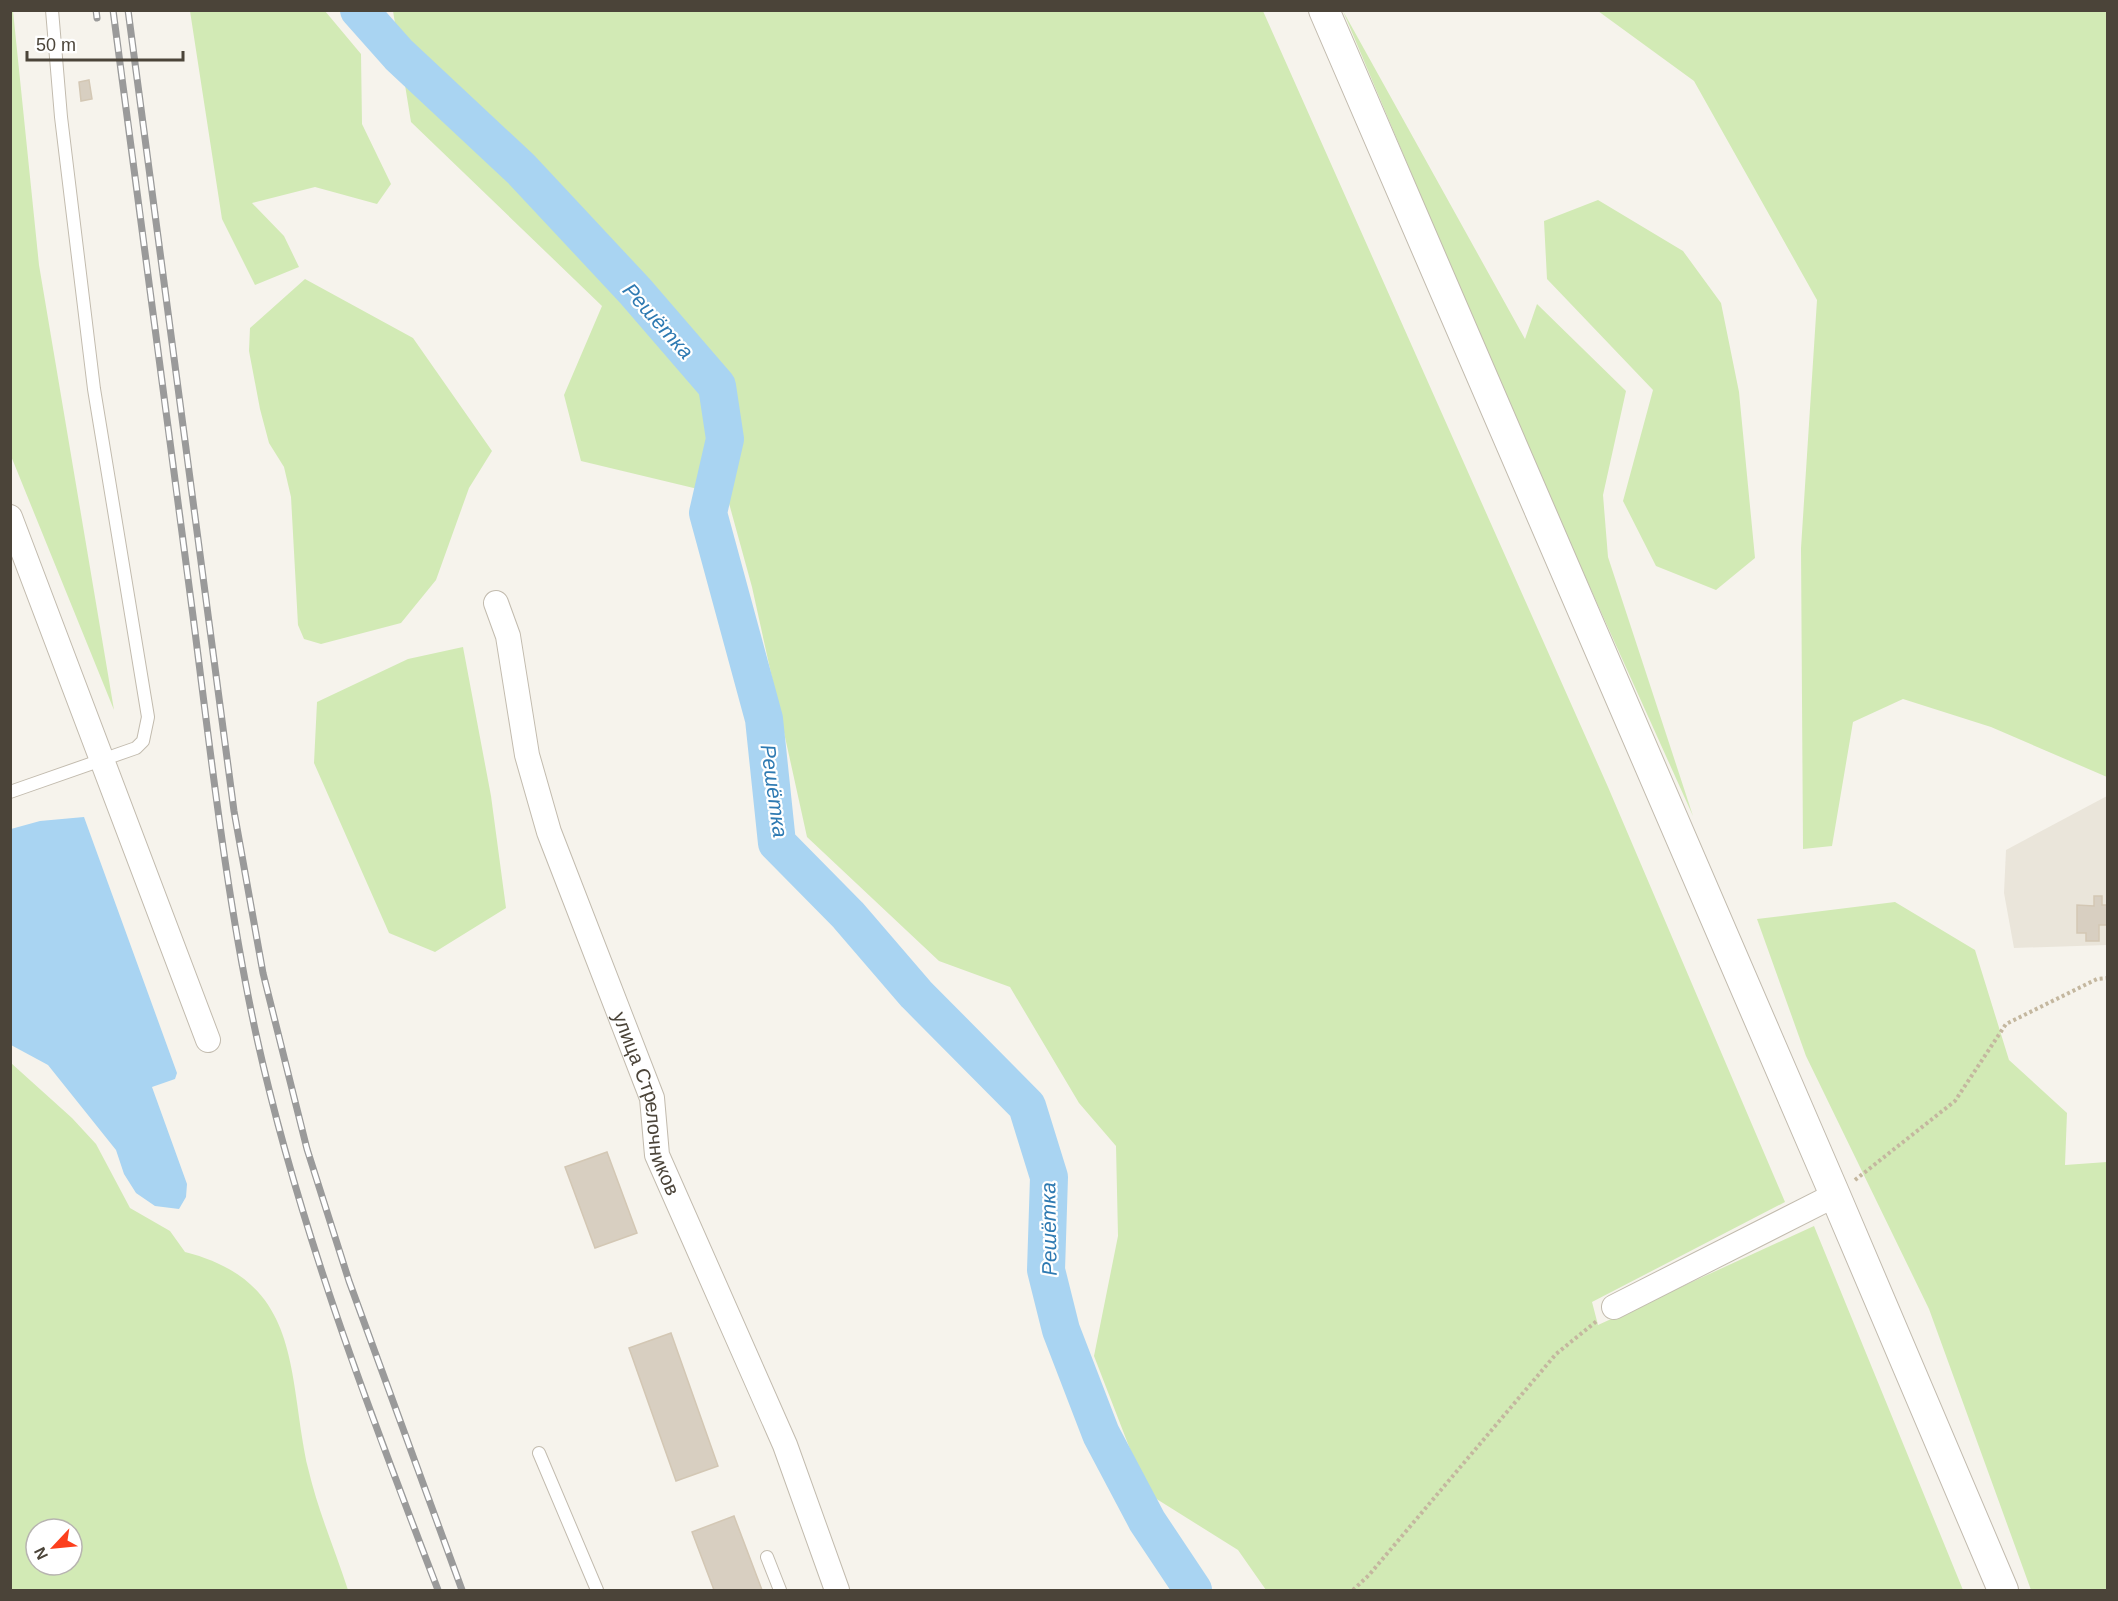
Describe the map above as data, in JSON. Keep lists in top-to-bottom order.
{
  "streets": {
    "street": ["улица Стрелочников"]
  },
  "water": ["Решётка"],
  "scale_bar": "50 m",
  "north": "bottom left"
}
